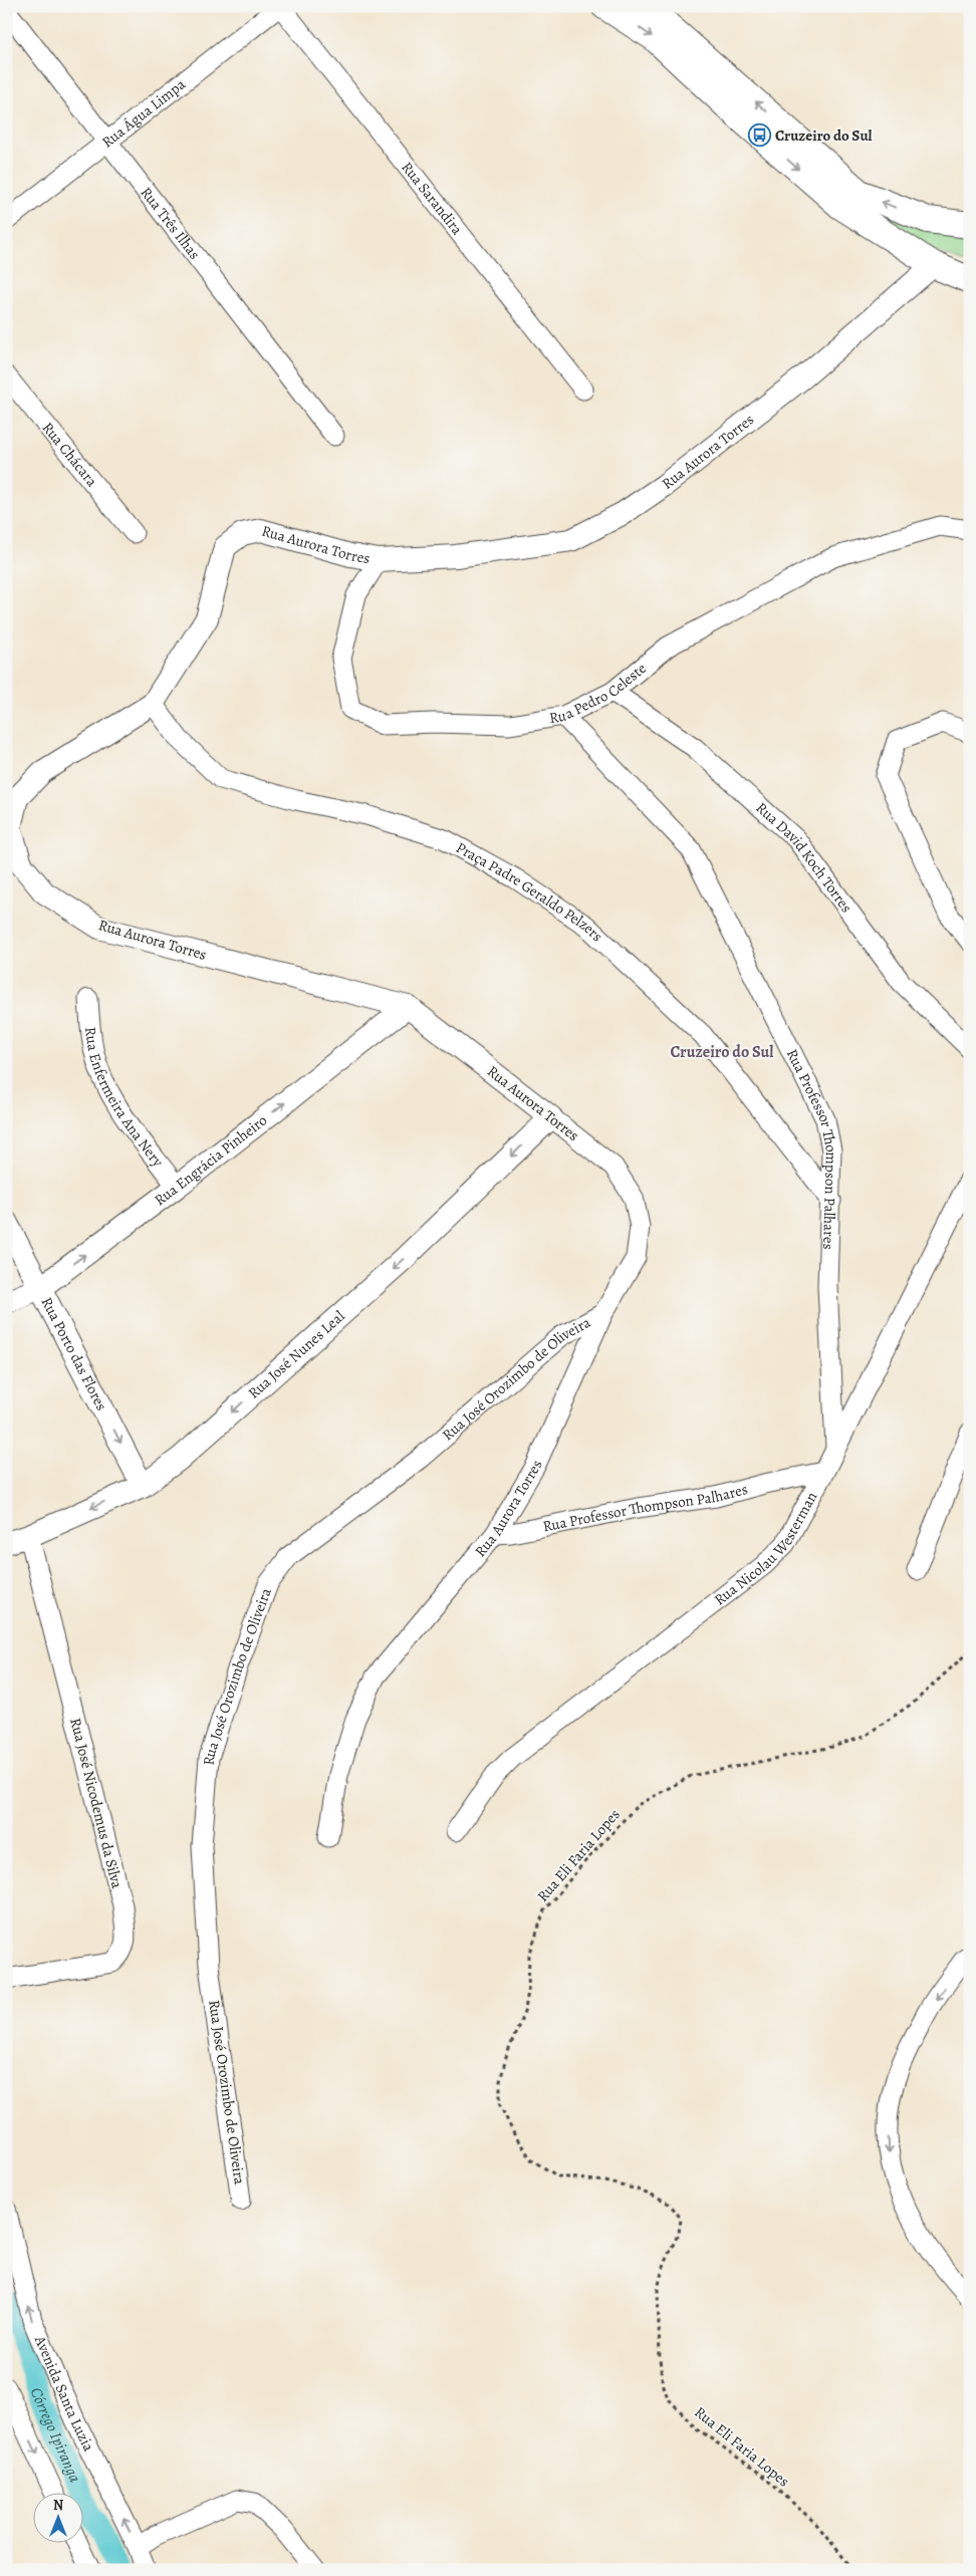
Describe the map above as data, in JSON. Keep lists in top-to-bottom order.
{
  "streets": {
    "street": [
      "Rua Água Limpa",
      "Rua Sarandira",
      "Rua Três Ilhas",
      "Rua Aurora Torres",
      "Rua Chácara",
      "Rua Pedro Celeste",
      "Rua David Koch Torres",
      "Praça Padre Geraldo Pelzers",
      "Rua Enfermeira Ana Nery",
      "Rua Professor Thompson Palhares",
      "Rua Engrácia Pinheiro",
      "Rua Porto das Flores",
      "Rua José Nunes Leal",
      "Rua José Orozimbo de Oliveira",
      "Rua Nicolau Westerman",
      "Rua José Nicodemus da Silva",
      "Avenida Santa Luzia"
    ],
    "path": ["Rua Eli Faria Lopes"]
  },
  "crossings": [
    ["Rua Água Limpa", "Rua Sarandira"],
    ["Rua Água Limpa", "Rua Três Ilhas"],
    ["Rua Aurora Torres", "Rua Pedro Celeste"],
    ["Rua Aurora Torres", "Praça Padre Geraldo Pelzers"],
    ["Rua Aurora Torres", "Rua Professor Thompson Palhares"],
    ["Rua Aurora Torres", "Rua Engrácia Pinheiro"],
    ["Rua Aurora Torres", "Rua José Nunes Leal"],
    ["Rua Aurora Torres", "Rua José Orozimbo de Oliveira"],
    ["Rua Pedro Celeste", "Rua David Koch Torres"],
    ["Rua Pedro Celeste", "Rua Professor Thompson Palhares"],
    ["Praça Padre Geraldo Pelzers", "Rua Professor Thompson Palhares"],
    ["Rua Enfermeira Ana Nery", "Rua Engrácia Pinheiro"],
    ["Rua Professor Thompson Palhares", "Rua Nicolau Westerman"],
    ["Rua Engrácia Pinheiro", "Rua Porto das Flores"],
    ["Rua Porto das Flores", "Rua José Nunes Leal"],
    ["Rua José Nunes Leal", "Rua José Nicodemus da Silva"]
  ],
  "one_way": ["Rua Engrácia Pinheiro", "Rua Porto das Flores", "Rua José Nunes Leal"],
  "districts": ["Cruzeiro do Sul"],
  "water": ["Córrego Ipiranga"],
  "places": {
    "bus stop": ["Cruzeiro do Sul"]
  },
  "north": "top"
}
